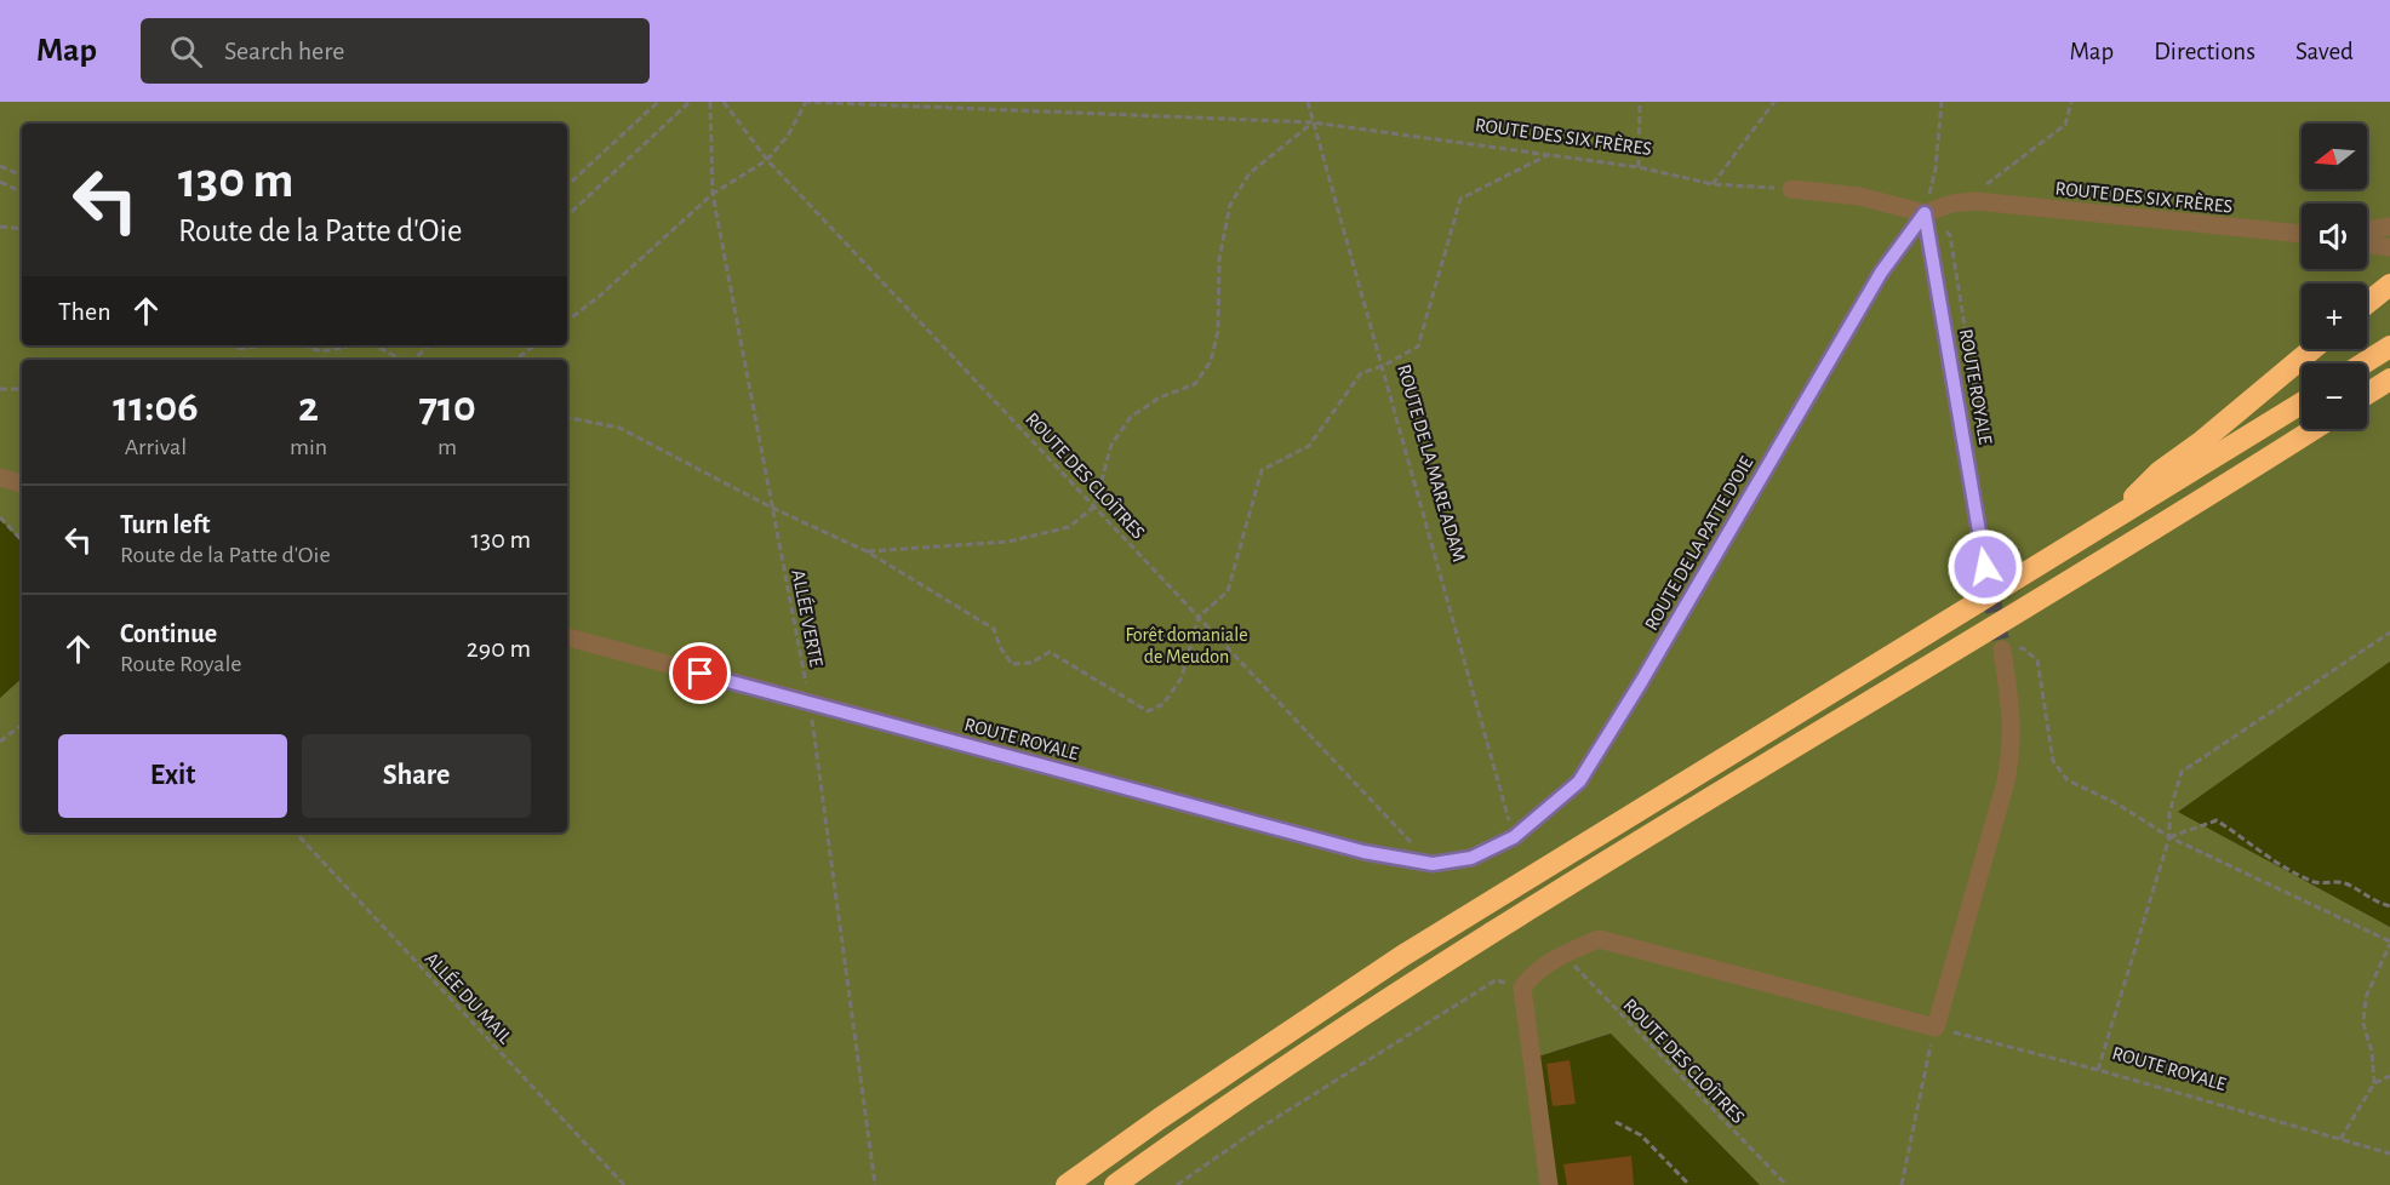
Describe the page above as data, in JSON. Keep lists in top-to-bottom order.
{
  "streets": {
    "street": ["ROUTE DES SIX FRÈRES", "ROUTE ROYALE", "ROUTE DE LA PATTE D'OIE"],
    "path": [
      "ROUTE DE LA MARE ADAM",
      "ROUTE DES CLOÎTRES",
      "ALLÉE VERTE",
      "ALLÉE DU MAIL"
    ]
  },
  "crossings": [
    ["ROUTE DES SIX FRÈRES", "ROUTE ROYALE"],
    ["ROUTE DES SIX FRÈRES", "ROUTE DE LA MARE ADAM"],
    ["ROUTE DES SIX FRÈRES", "ROUTE DE LA PATTE D'OIE"],
    ["ROUTE ROYALE", "ROUTE DES CLOÎTRES"],
    ["ROUTE ROYALE", "ROUTE DE LA PATTE D'OIE"],
    ["ROUTE ROYALE", "ALLÉE VERTE"],
    ["ROUTE DE LA MARE ADAM", "ROUTE DE LA PATTE D'OIE"]
  ],
  "parks": ["Forêt domaniale de Meudon"],
  "north": "left",
  "page": {
    "header": "Map",
    "search": "Search here",
    "nav": ["Map", "Directions", "Saved"],
    "map_buttons": ["+", "−"],
    "turn": ["130 m", "Route de la Patte d'Oie"],
    "then": "Then",
    "eta": [
      "11:06",
      "Arrival",
      "2",
      "min",
      "710",
      "m"
    ],
    "list": [
      {
        "name": "Turn left",
        "note": "Route de la Patte d'Oie",
        "value": "130 m"
      },
      {
        "name": "Continue",
        "note": "Route Royale",
        "value": "290 m"
      }
    ],
    "buttons": ["Exit", "Share"]
  }
}
